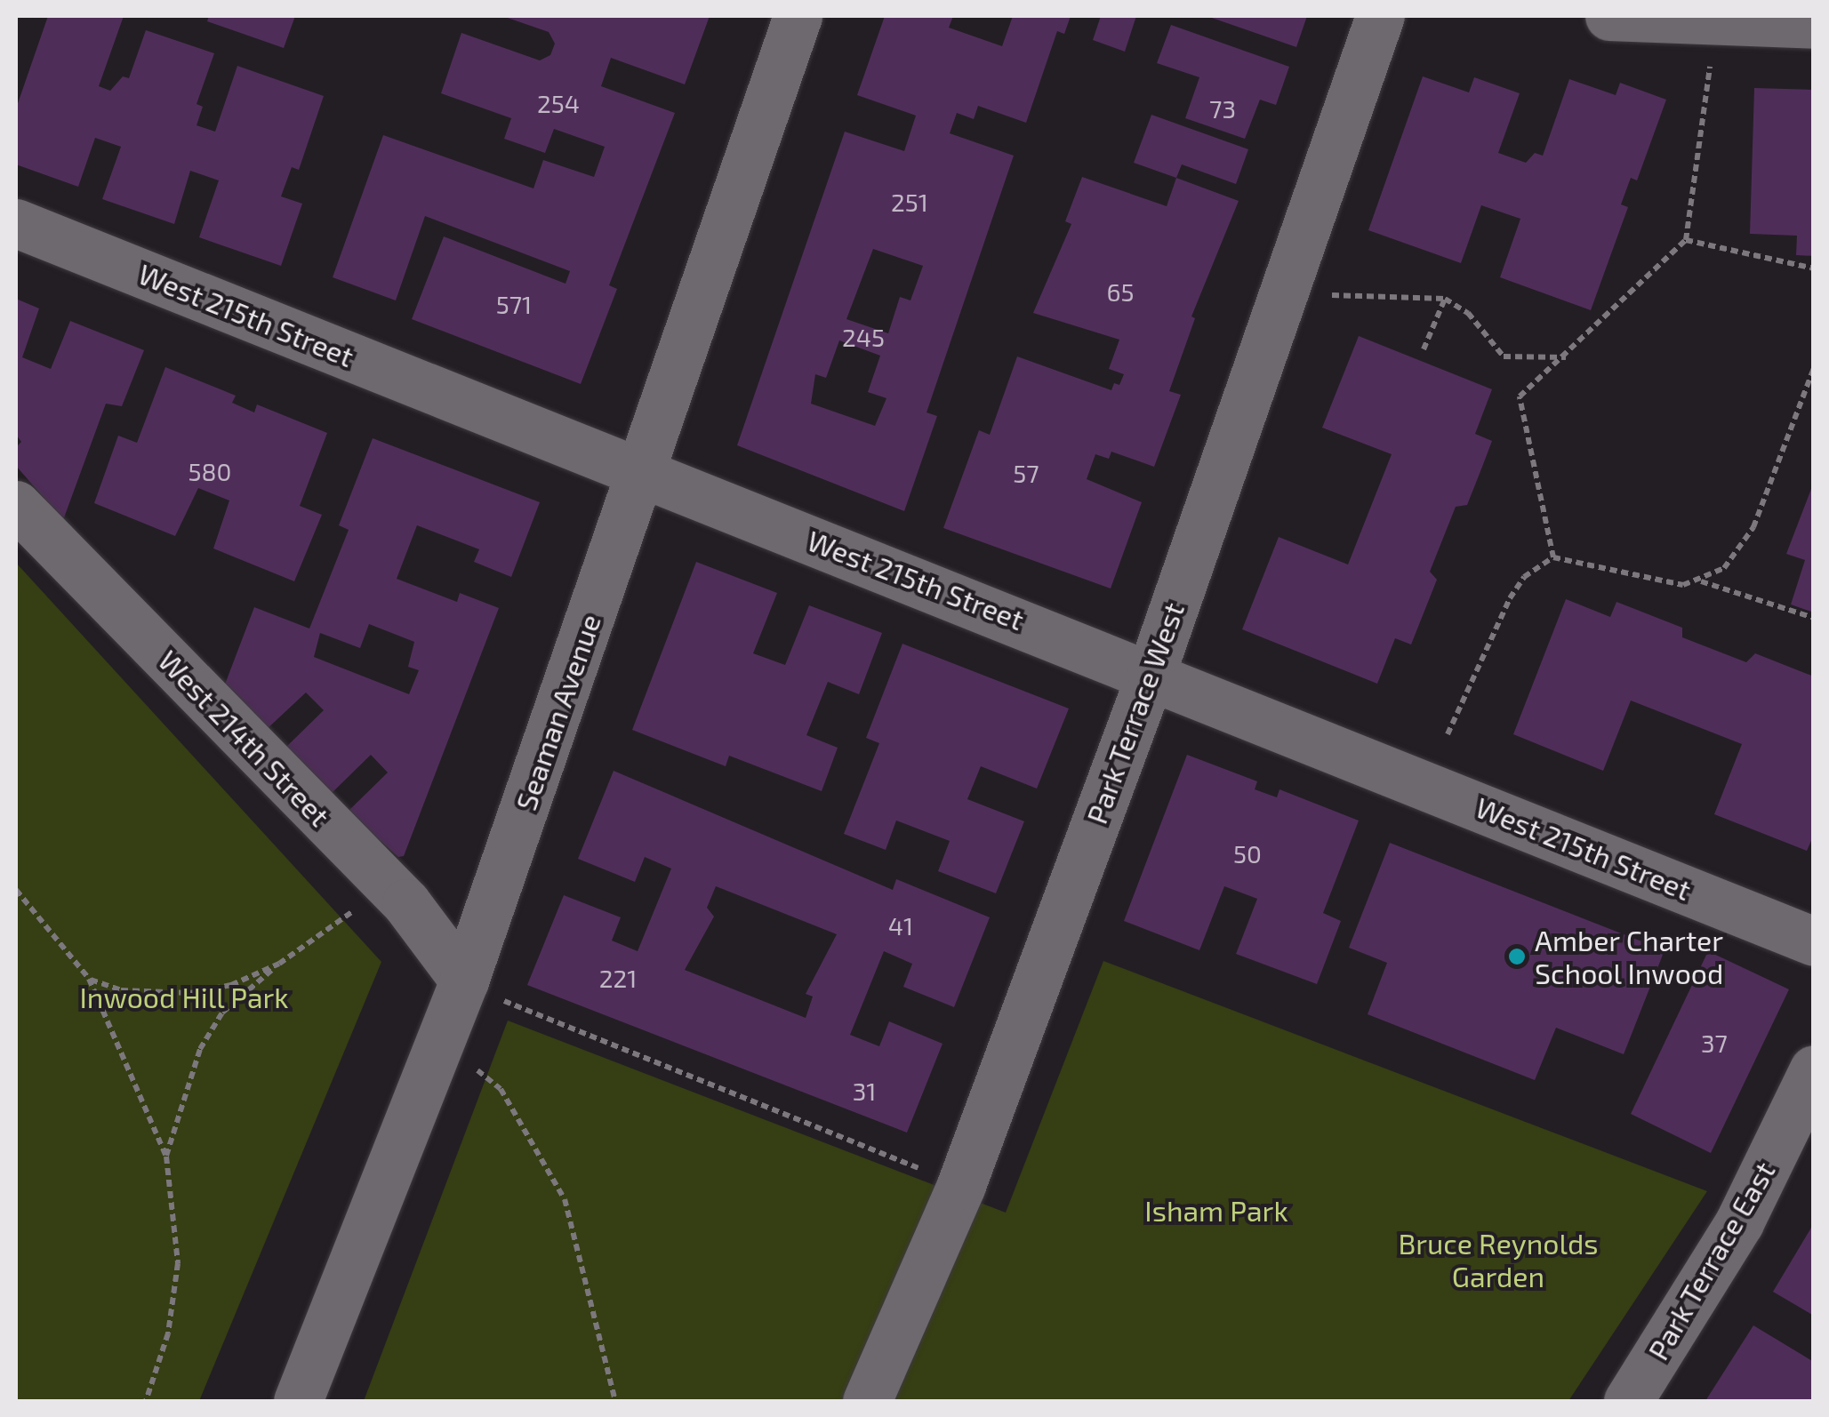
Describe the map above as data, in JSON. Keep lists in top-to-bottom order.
{
  "streets": {
    "street": [
      "West 215th Street",
      "Seaman Avenue",
      "Park Terrace West",
      "West 214th Street",
      "Park Terrace East"
    ]
  },
  "crossings": [
    ["West 215th Street", "Seaman Avenue"],
    ["West 215th Street", "Park Terrace West"],
    ["Seaman Avenue", "West 214th Street"]
  ],
  "parks": ["Inwood Hill Park", "Isham Park", "Bruce Reynolds Garden"],
  "places": ["Amber Charter School Inwood"],
  "house_numbers": [
    "254",
    "73",
    "251",
    "65",
    "571",
    "245",
    "580",
    "57",
    "50",
    "41",
    "221",
    "37",
    "31"
  ]
}
